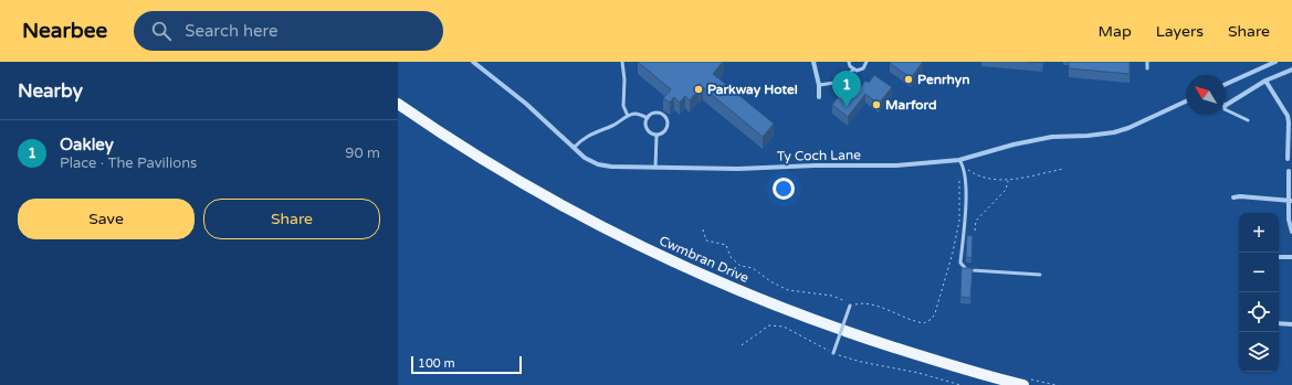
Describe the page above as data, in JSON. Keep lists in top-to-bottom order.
{
  "streets": {
    "main road": ["Cwmbran Drive"],
    "street": ["Ty Coch Lane"]
  },
  "places": ["Penrhyn", "Parkway Hotel", "Marford"],
  "scale_bar": "100 m",
  "north": "top left",
  "page": {
    "header": "Nearbee",
    "search": "Search here",
    "nav": ["Map", "Layers", "Share"],
    "heading": "Nearby",
    "pins": "1",
    "list": [
      {
        "mark": "1",
        "name": "Oakley",
        "note": "Place · The Pavilions",
        "value": "90 m"
      }
    ],
    "buttons": ["Save", "Share"],
    "map_buttons": ["+", "−"],
    "scale": "100 m"
  }
}
